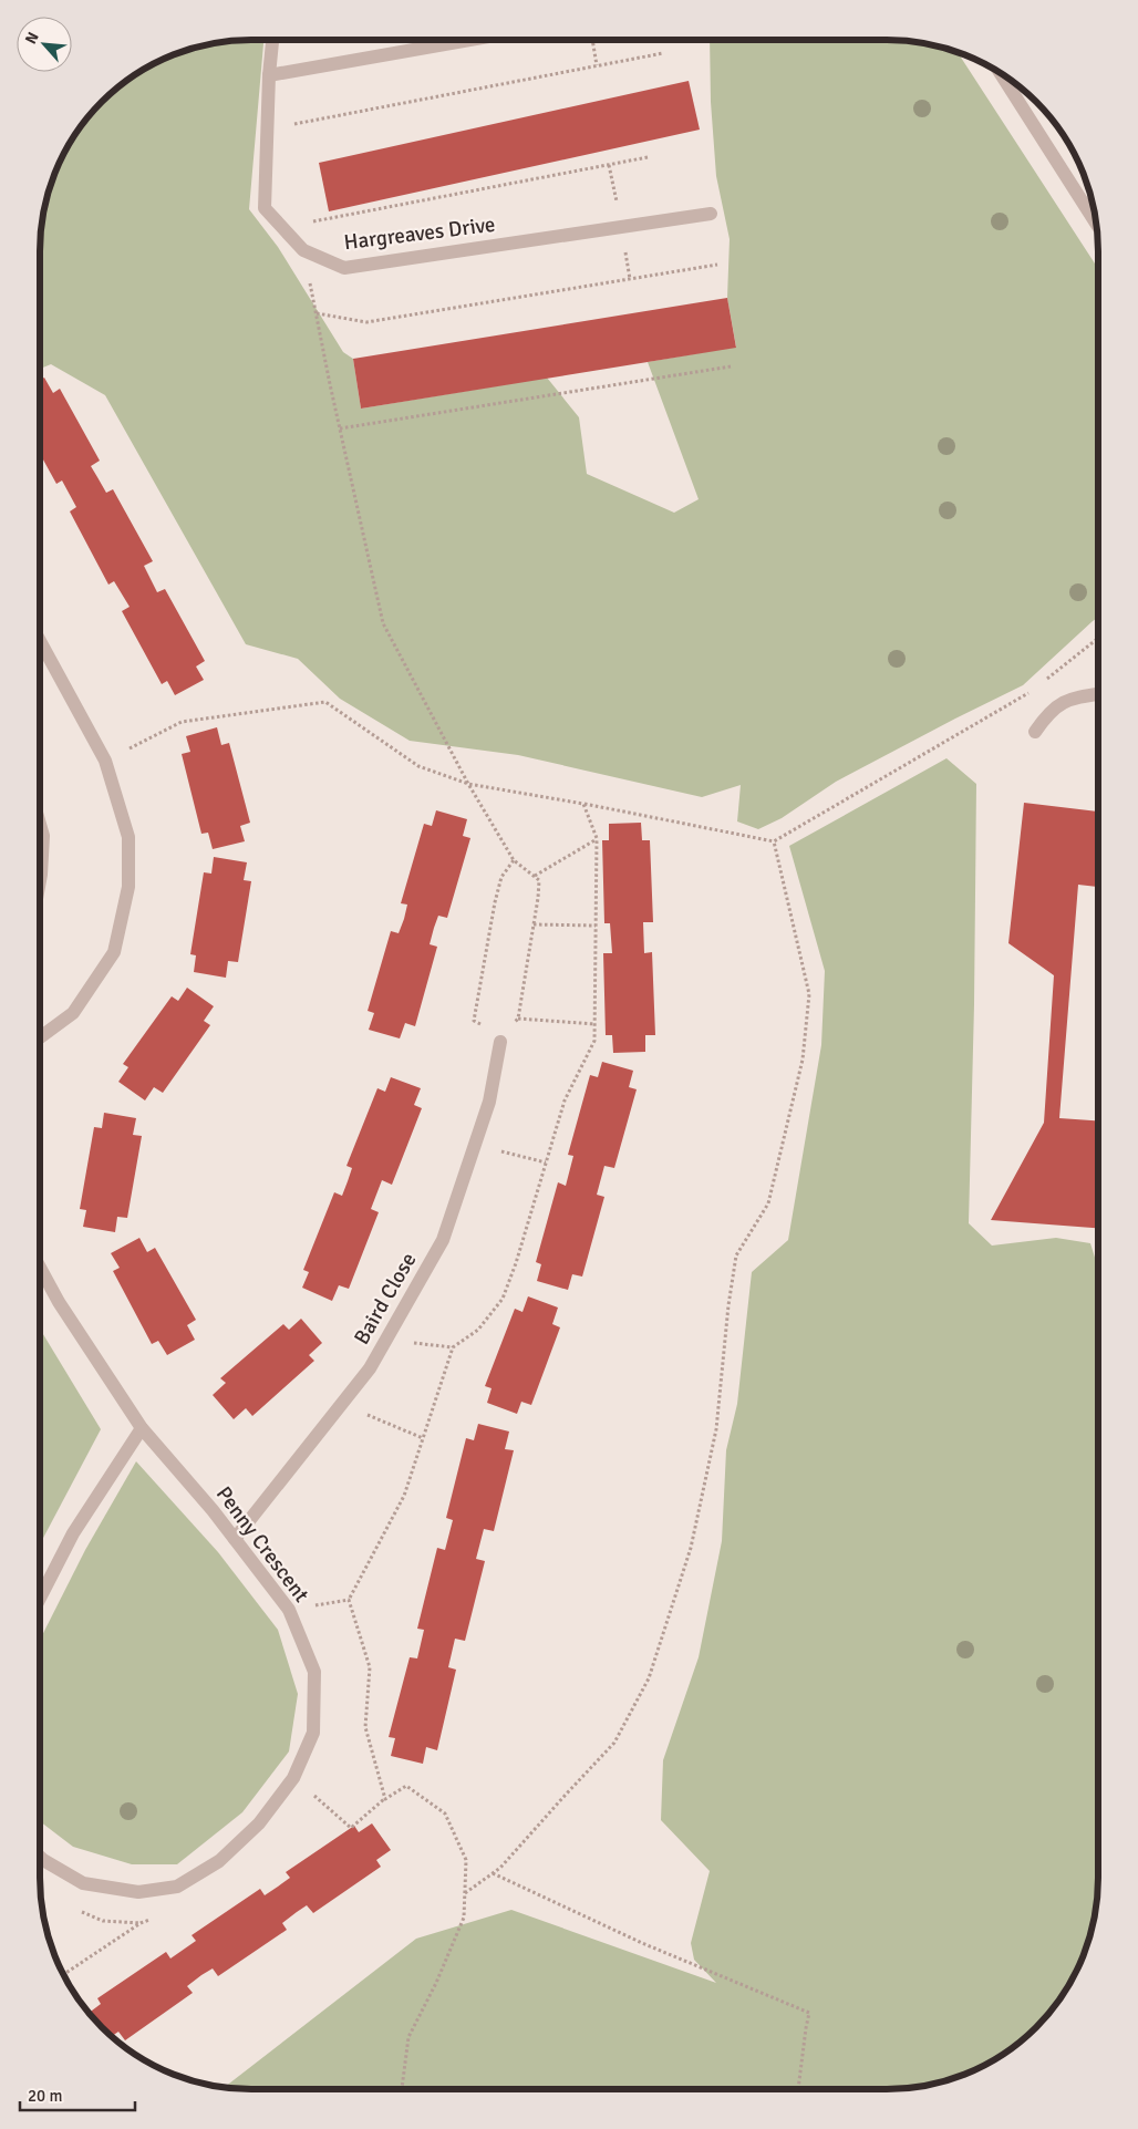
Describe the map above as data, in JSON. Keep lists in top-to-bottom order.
{
  "streets": {
    "street": ["Hargreaves Drive", "Baird Close", "Penny Crescent"]
  },
  "crossings": [
    ["Baird Close", "Penny Crescent"]
  ],
  "scale_bar": "20 m",
  "north": "top left"
}
